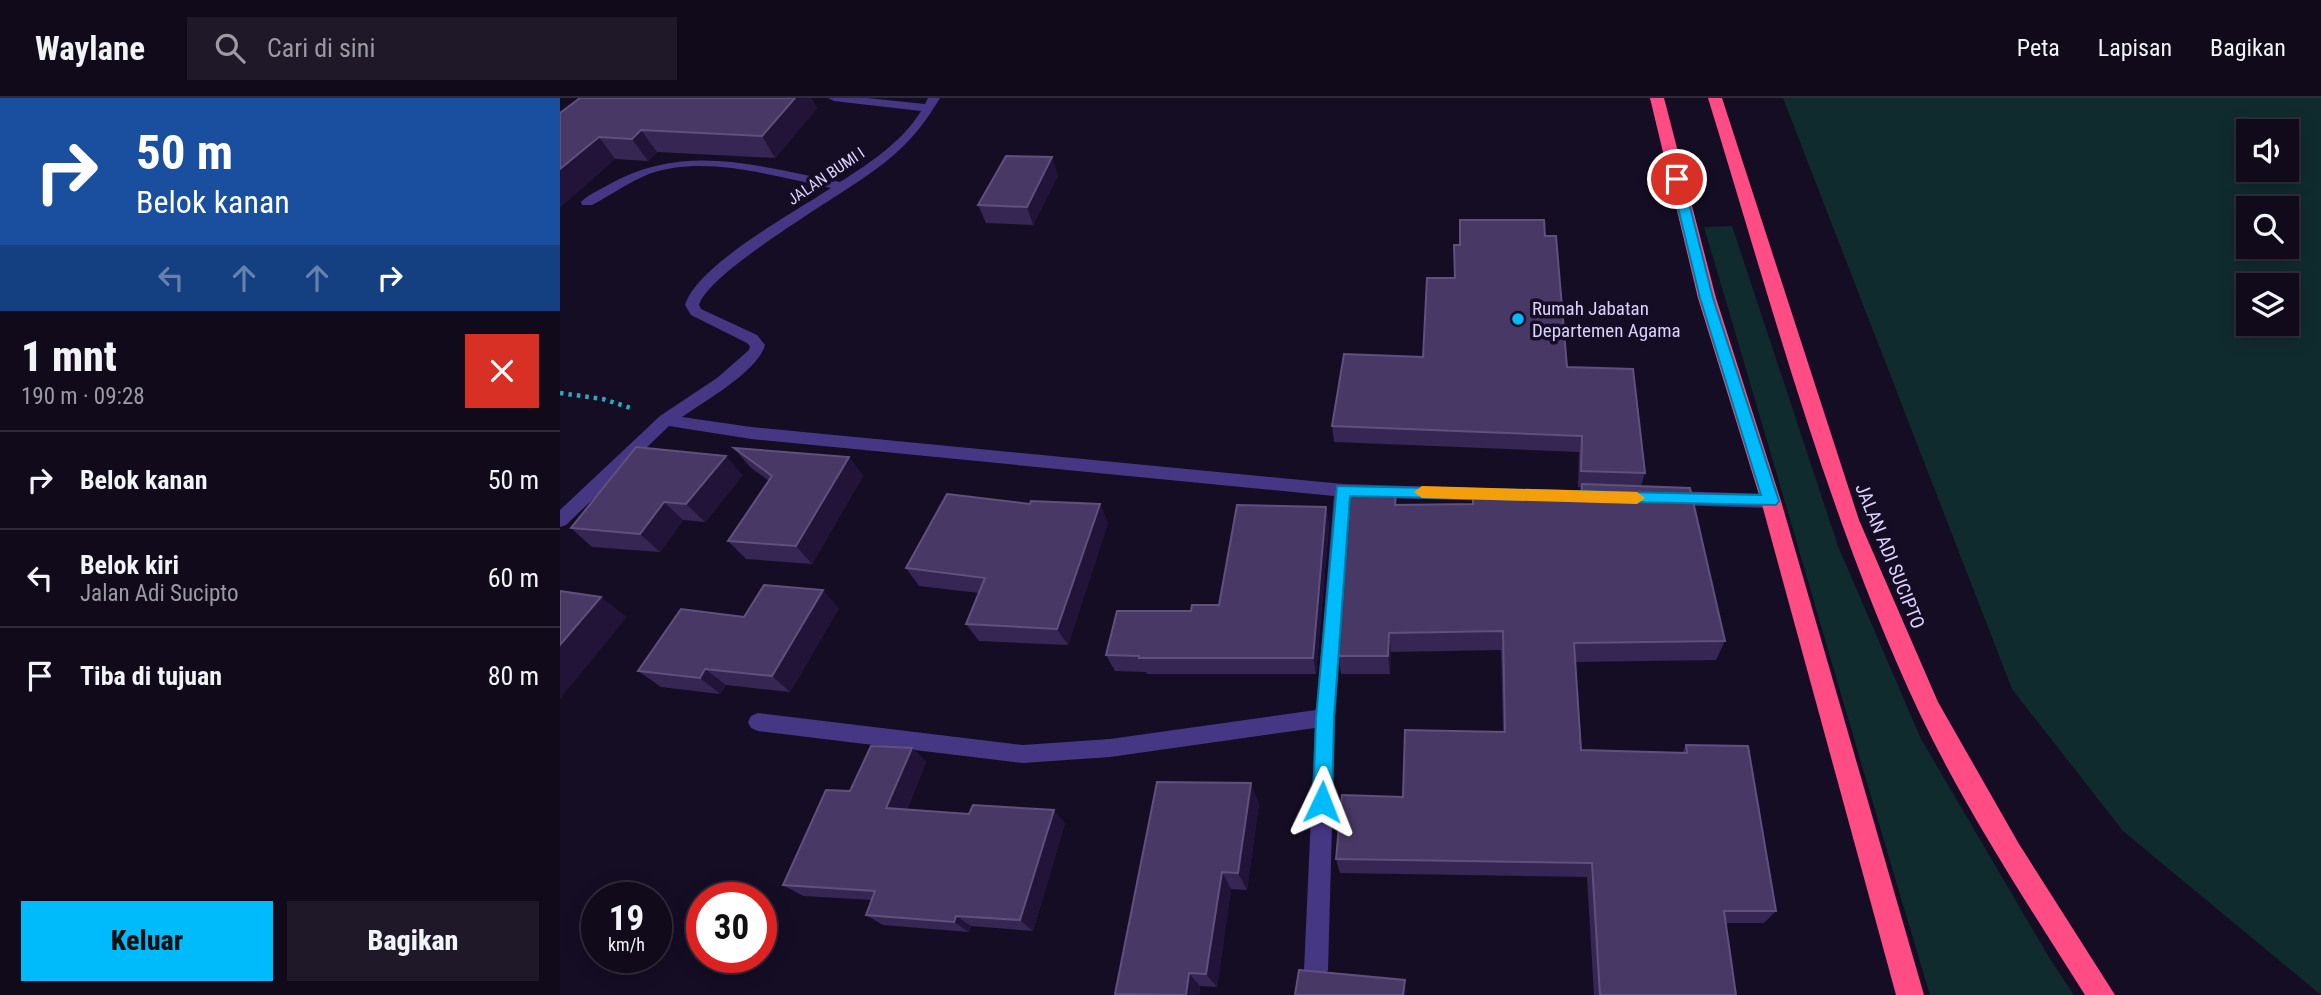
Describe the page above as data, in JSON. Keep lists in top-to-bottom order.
{
  "streets": {
    "highway": ["JALAN ADI SUCIPTO"],
    "street": ["JALAN BUMI I"]
  },
  "places": ["Rumah Jabatan Departemen Agama"],
  "page": {
    "header": "Waylane",
    "search": "Cari di sini",
    "nav": ["Peta", "Lapisan", "Bagikan"],
    "turn": ["50 m", "Belok kanan"],
    "heading": ["1 mnt", "190 m · 09:28"],
    "list": [
      {
        "name": "Belok kanan",
        "value": "50 m"
      },
      {
        "name": "Belok kiri",
        "note": "Jalan Adi Sucipto",
        "value": "60 m"
      },
      {
        "name": "Tiba di tujuan",
        "value": "80 m"
      }
    ],
    "speed": "19 km/h",
    "limit": "30",
    "buttons": ["Keluar", "Bagikan"]
  }
}
